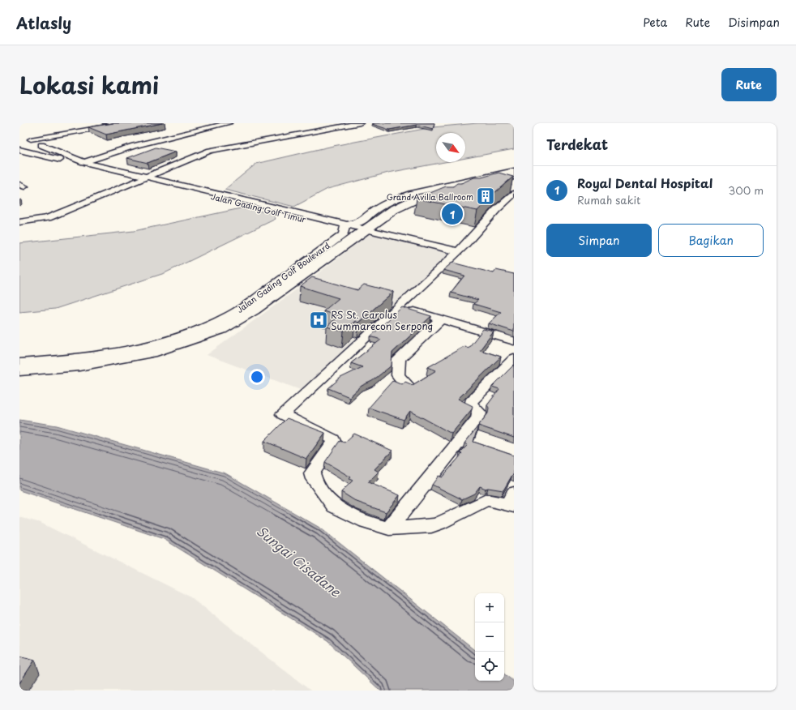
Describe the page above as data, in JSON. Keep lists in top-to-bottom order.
{
  "streets": {
    "main road": ["Jalan Gading Golf Boulevard"],
    "street": ["Jalan Gading Golf Timur"]
  },
  "crossings": [
    ["Jalan Gading Golf Timur", "Jalan Gading Golf Boulevard"]
  ],
  "water": ["Sungai Cisadane"],
  "places": {
    "building": ["Grand Avilla Ballroom"],
    "hospital": ["RS St. Carolus Summarecon Serpong"]
  },
  "north": "bottom right",
  "page": {
    "header": "Atlasly",
    "nav": ["Peta", "Rute", "Disimpan"],
    "title": "Lokasi kami",
    "buttons": [
      "Rute",
      ["Simpan", "Bagikan"]
    ],
    "heading": "Terdekat",
    "list": [
      {
        "mark": "1",
        "name": "Royal Dental Hospital",
        "note": "Rumah sakit",
        "value": "300 m"
      }
    ],
    "pins": "1",
    "map_buttons": ["+", "−"]
  }
}
